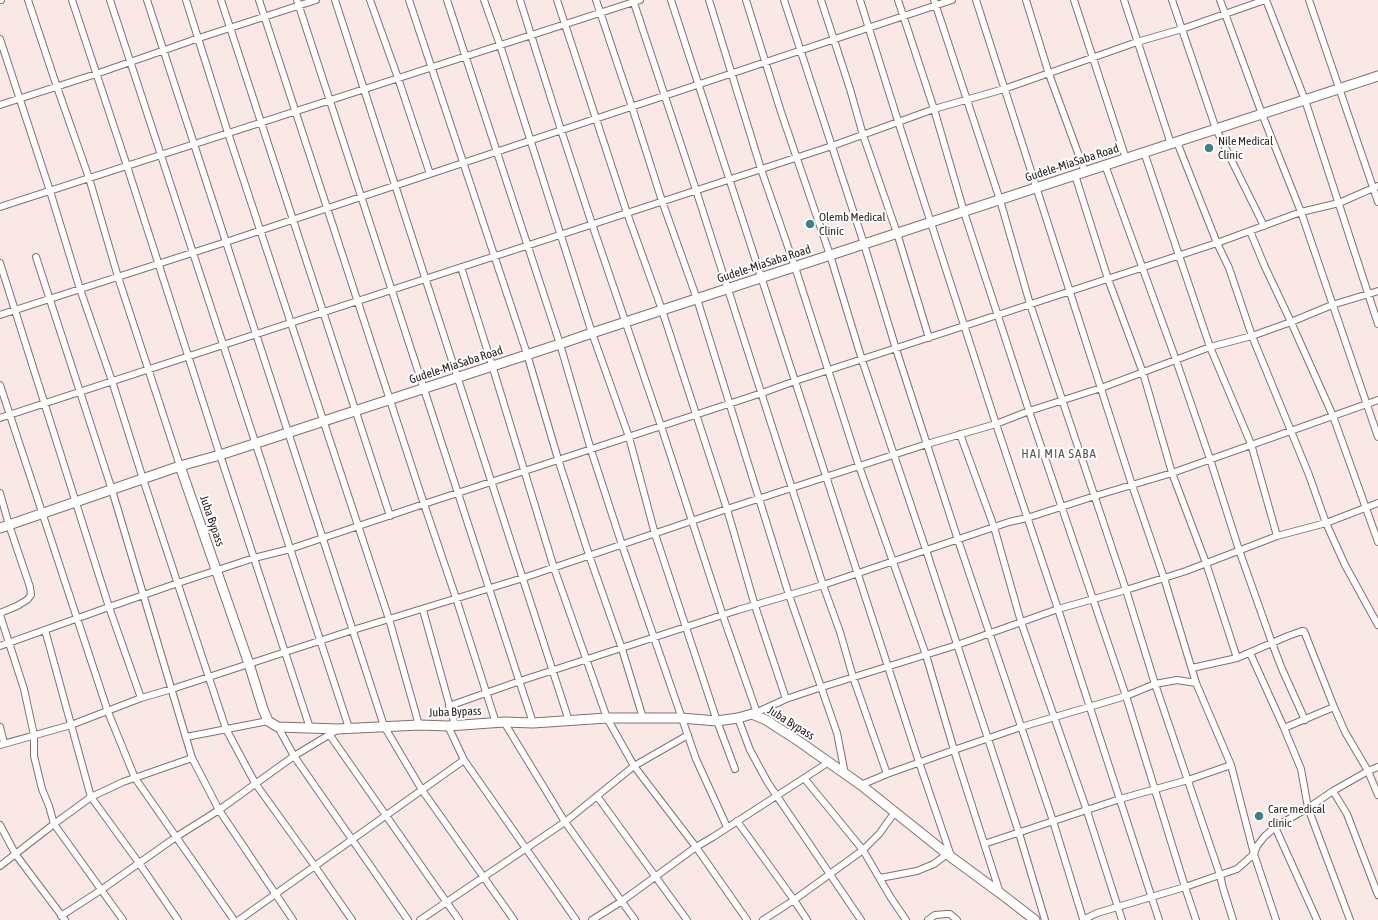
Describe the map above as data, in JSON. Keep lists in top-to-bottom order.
{
  "streets": {
    "main road": ["Gudele-MiaSaba Road", "Juba Bypass"]
  },
  "crossings": [
    ["Gudele-MiaSaba Road", "Juba Bypass"]
  ],
  "districts": ["HAI MIA SABA"],
  "places": ["Nile Medical Clinic", "Olemb Medical Clinic", "Care medical clinic"]
}
